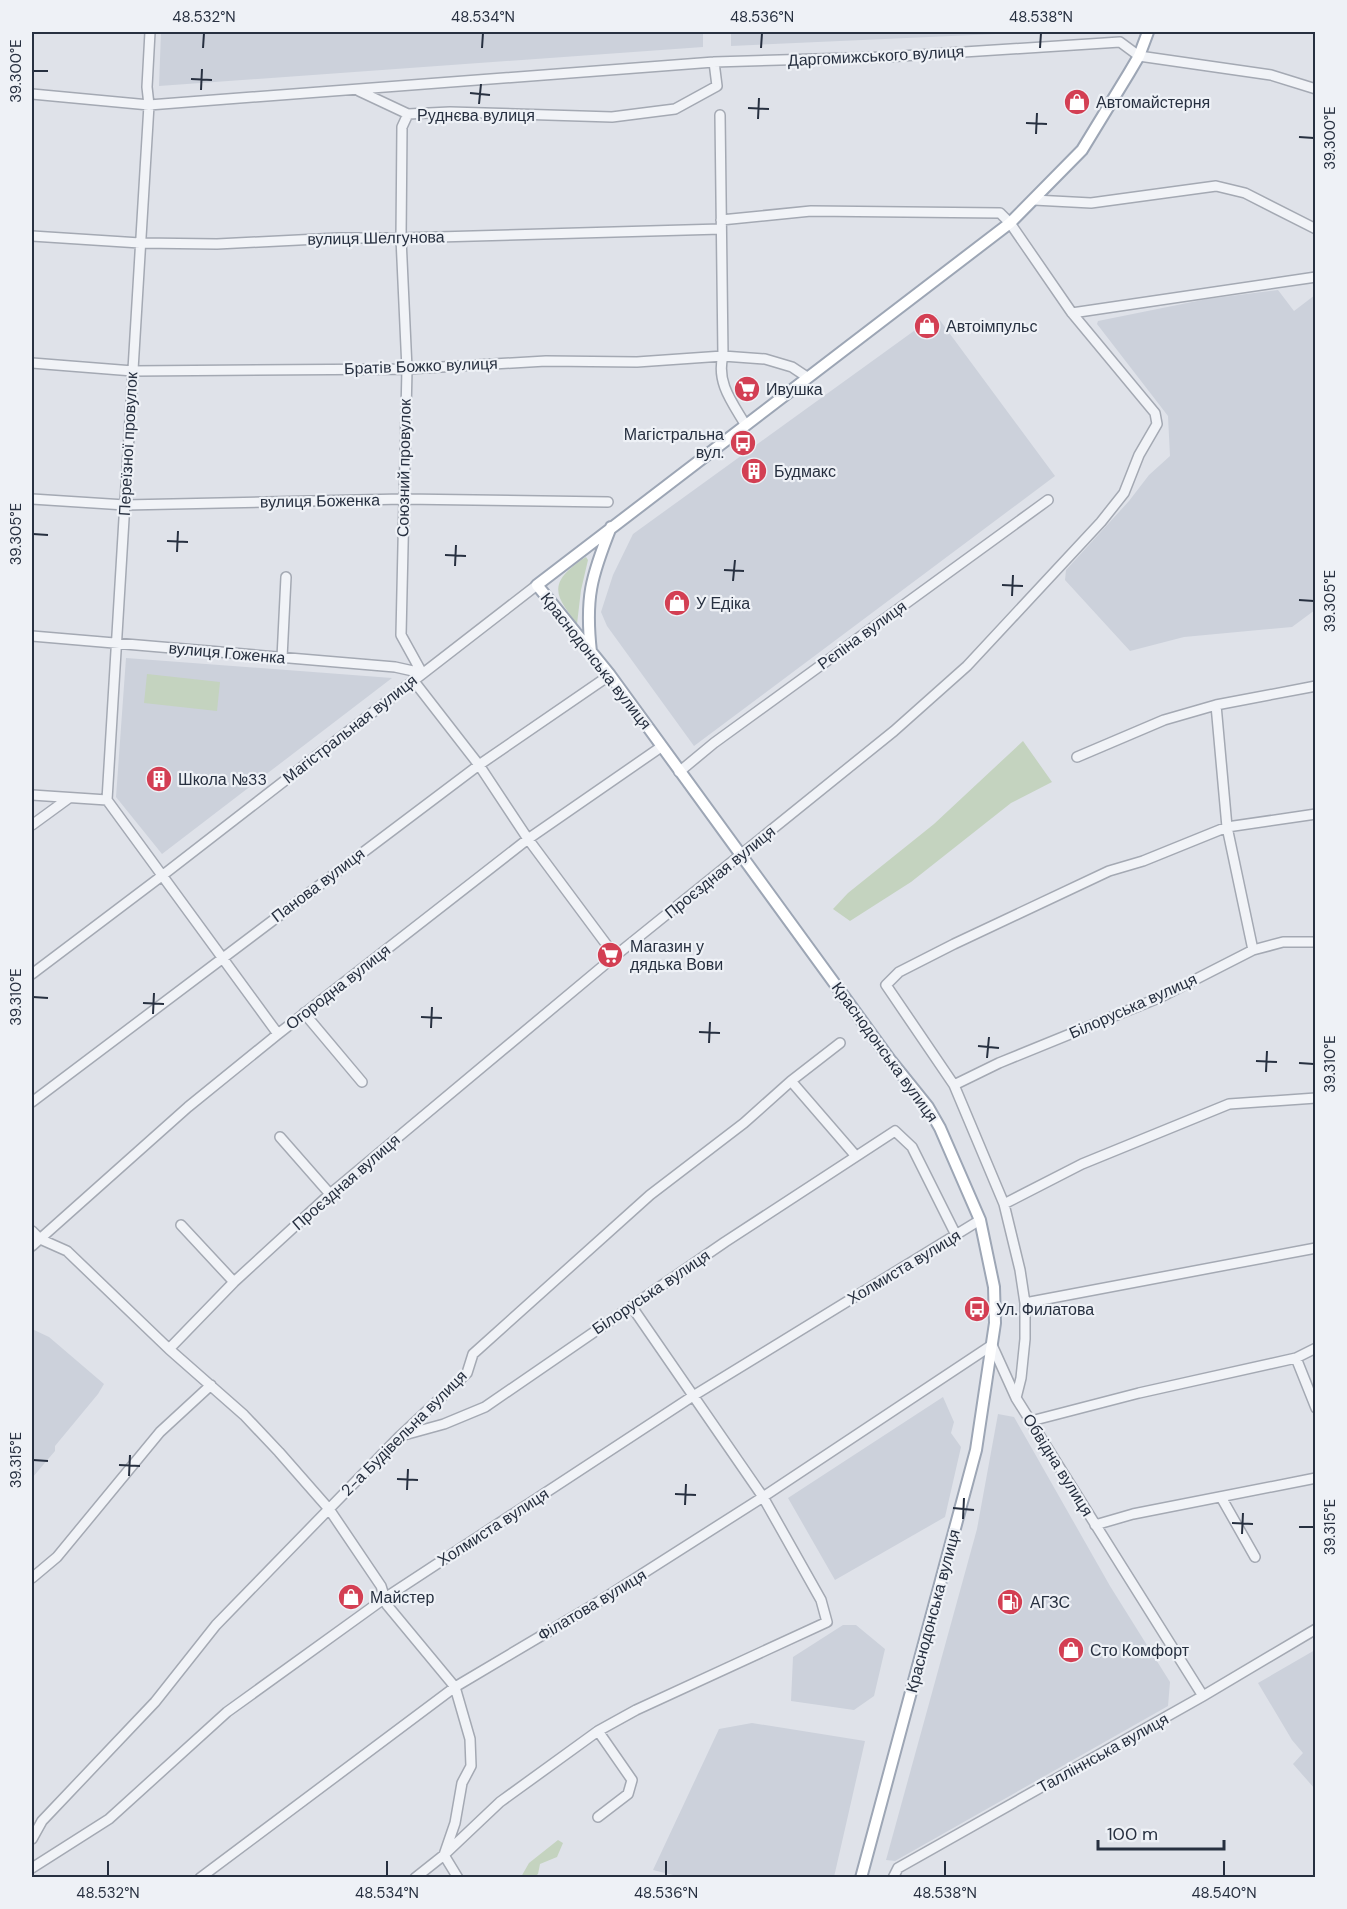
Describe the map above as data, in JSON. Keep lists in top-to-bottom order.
{
  "streets": {
    "main road": ["Краснодонська вулиця", "Магістральная вулиця"],
    "street": [
      "Даргомижського вулиця",
      "Руднєва вулиця",
      "вулиця Шелгунова",
      "Братів Божко вулиця",
      "Переїзної провулок",
      "Союзний провулок",
      "вулиця Боженка",
      "Рєпіна вулиця",
      "вулиця Гоженка",
      "Проєздная вулиця",
      "Панова вулиця",
      "Огородна вулиця",
      "Білоруська вулиця",
      "Холмиста вулиця",
      "2-а Будівельна вулиця",
      "Обвідна вулиця",
      "Філатова вулиця",
      "Талліннська вулиця"
    ]
  },
  "crossings": [
    ["Даргомижського вулиця", "Руднєва вулиця"],
    ["Руднєва вулиця", "Переїзної провулок"],
    ["Руднєва вулиця", "Союзний провулок"],
    ["вулиця Шелгунова", "Переїзної провулок"],
    ["вулиця Шелгунова", "Союзний провулок"],
    ["Братів Божко вулиця", "Переїзної провулок"],
    ["Братів Божко вулиця", "Союзний провулок"],
    ["Переїзної провулок", "вулиця Боженка"],
    ["Переїзної провулок", "вулиця Гоженка"],
    ["Союзний провулок", "вулиця Боженка"],
    ["Союзний провулок", "вулиця Гоженка"],
    ["Союзний провулок", "Магістральная вулиця"],
    ["Рєпіна вулиця", "Краснодонська вулиця"],
    ["вулиця Гоженка", "Магістральная вулиця"],
    ["Краснодонська вулиця", "Магістральная вулиця"],
    ["Краснодонська вулиця", "Проєздная вулиця"],
    ["Краснодонська вулиця", "Панова вулиця"],
    ["Краснодонська вулиця", "Огородна вулиця"],
    ["Краснодонська вулиця", "Холмиста вулиця"],
    ["Краснодонська вулиця", "Філатова вулиця"],
    ["Білоруська вулиця", "Холмиста вулиця"],
    ["Білоруська вулиця", "2-а Будівельна вулиця"],
    ["Білоруська вулиця", "Обвідна вулиця"],
    ["Обвідна вулиця", "Талліннська вулиця"]
  ],
  "places": {
    "shop": [
      "Автомайстерня",
      "Автоімпульс",
      "У Едіка",
      "Майстер",
      "Сто Комфорт"
    ],
    "supermarket": ["Ивушка", "Магазин у дядька Вови"],
    "bus stop": ["Магістральна вул.", "Ул. Филатова"],
    "building": ["Будмакс", "Школа №33"],
    "fuel station": ["АГЗС"]
  },
  "scale_bar": "100 m",
  "coordinates": [
    "48.532°N",
    "48.534°N",
    "48.536°N",
    "48.538°N",
    "39.300°E",
    "39.305°E",
    "39.310°E",
    "39.315°E",
    "48.540°N"
  ]
}
